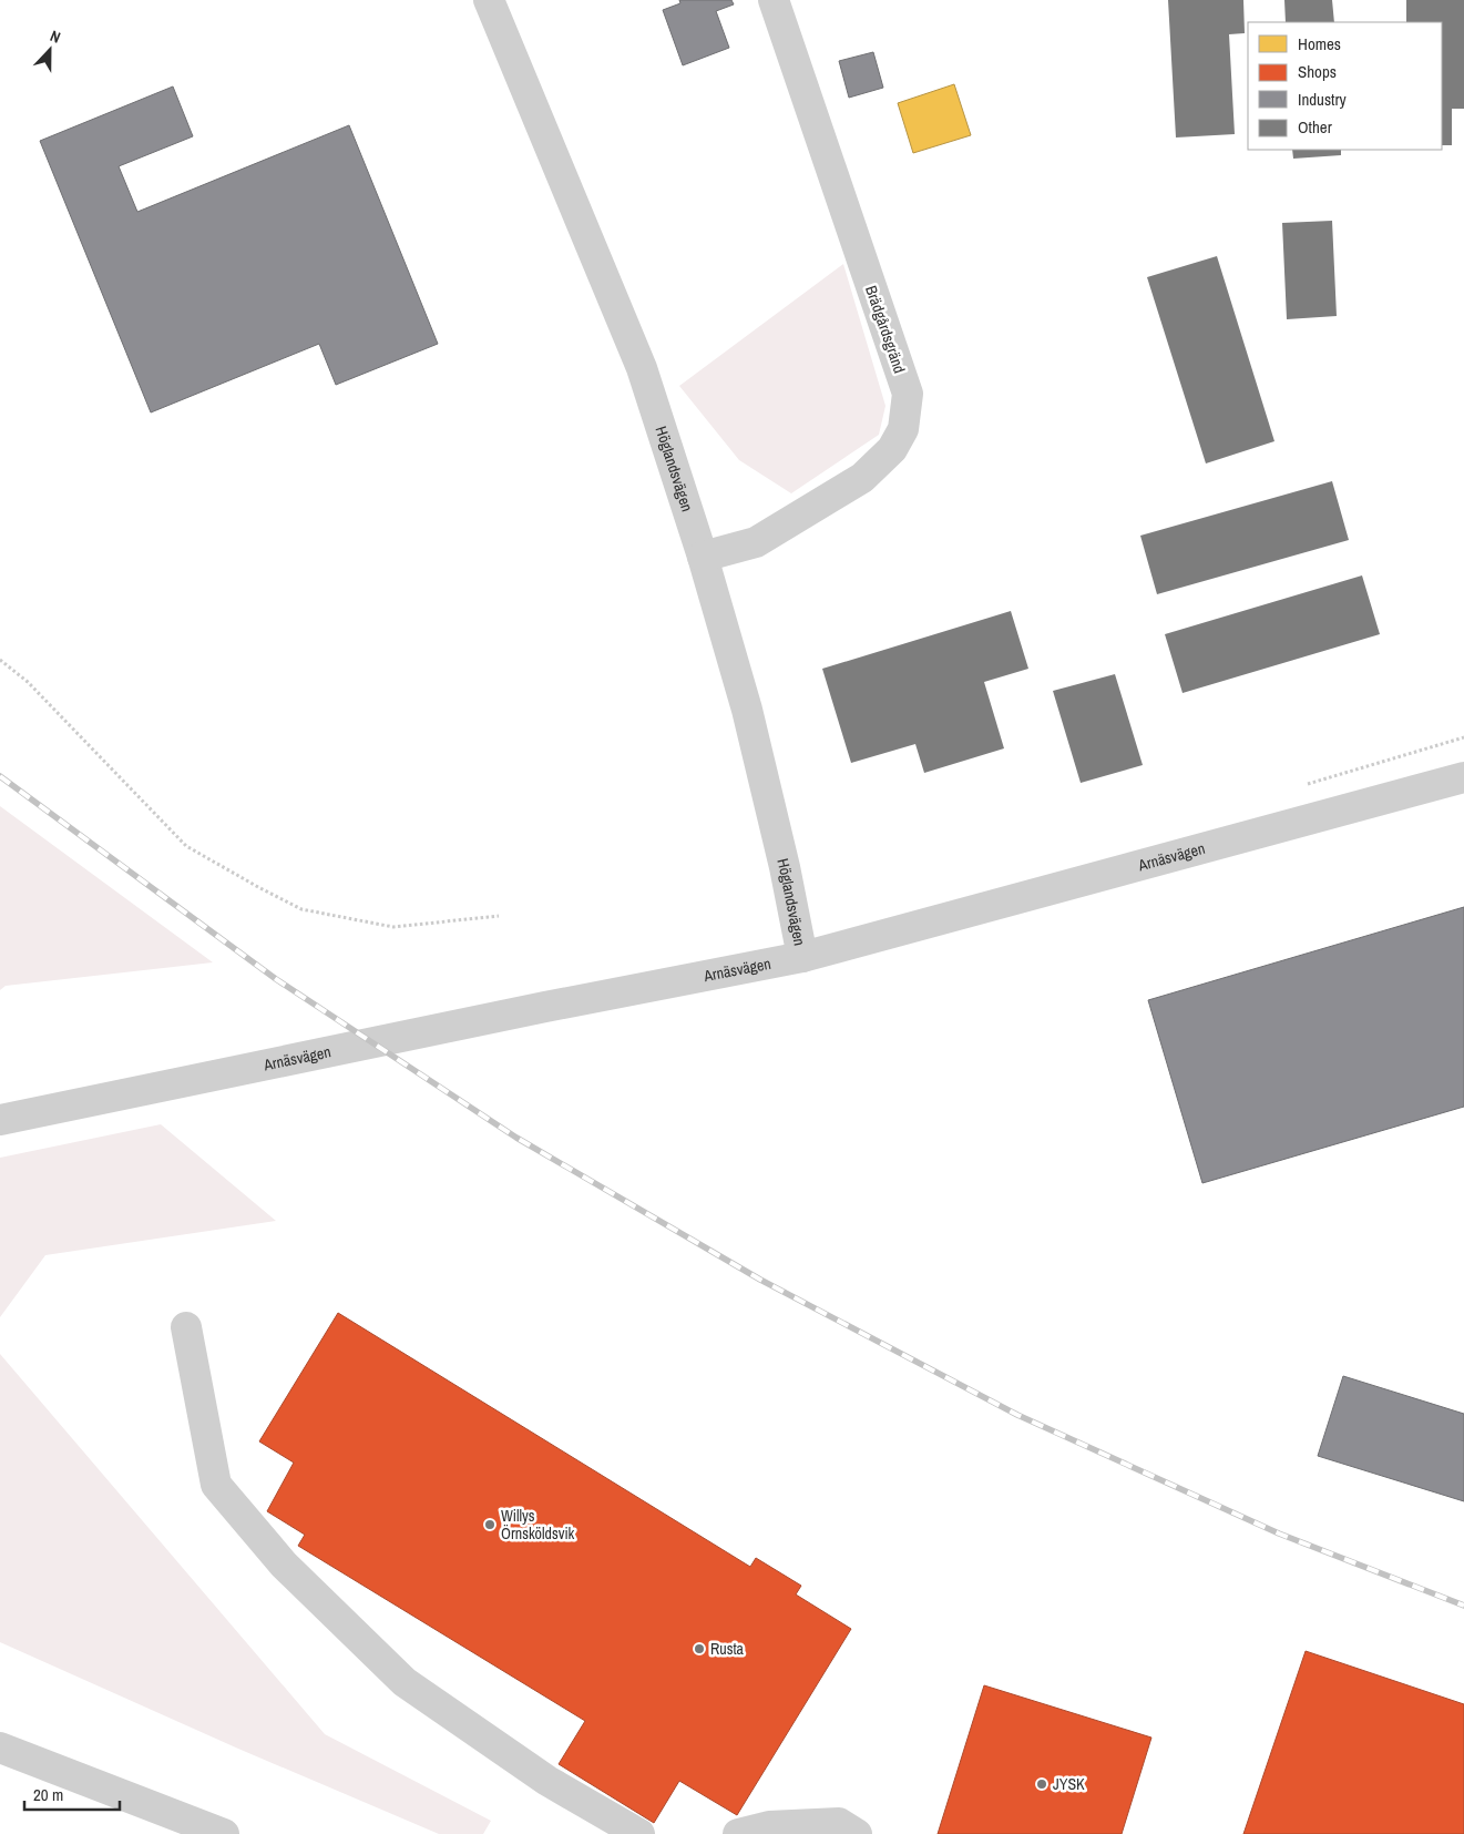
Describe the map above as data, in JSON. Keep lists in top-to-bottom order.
{
  "streets": {
    "street": ["Brädgårdsgränd", "Höglandsvägen", "Arnäsvägen"]
  },
  "crossings": [
    ["Brädgårdsgränd", "Höglandsvägen"],
    ["Höglandsvägen", "Arnäsvägen"]
  ],
  "places": ["Willys Örnsköldsvik", "Rusta", "JYSK"],
  "legend": [
    "Homes",
    "Shops",
    "Industry",
    "Other"
  ],
  "scale_bar": "20 m",
  "north": "top"
}
